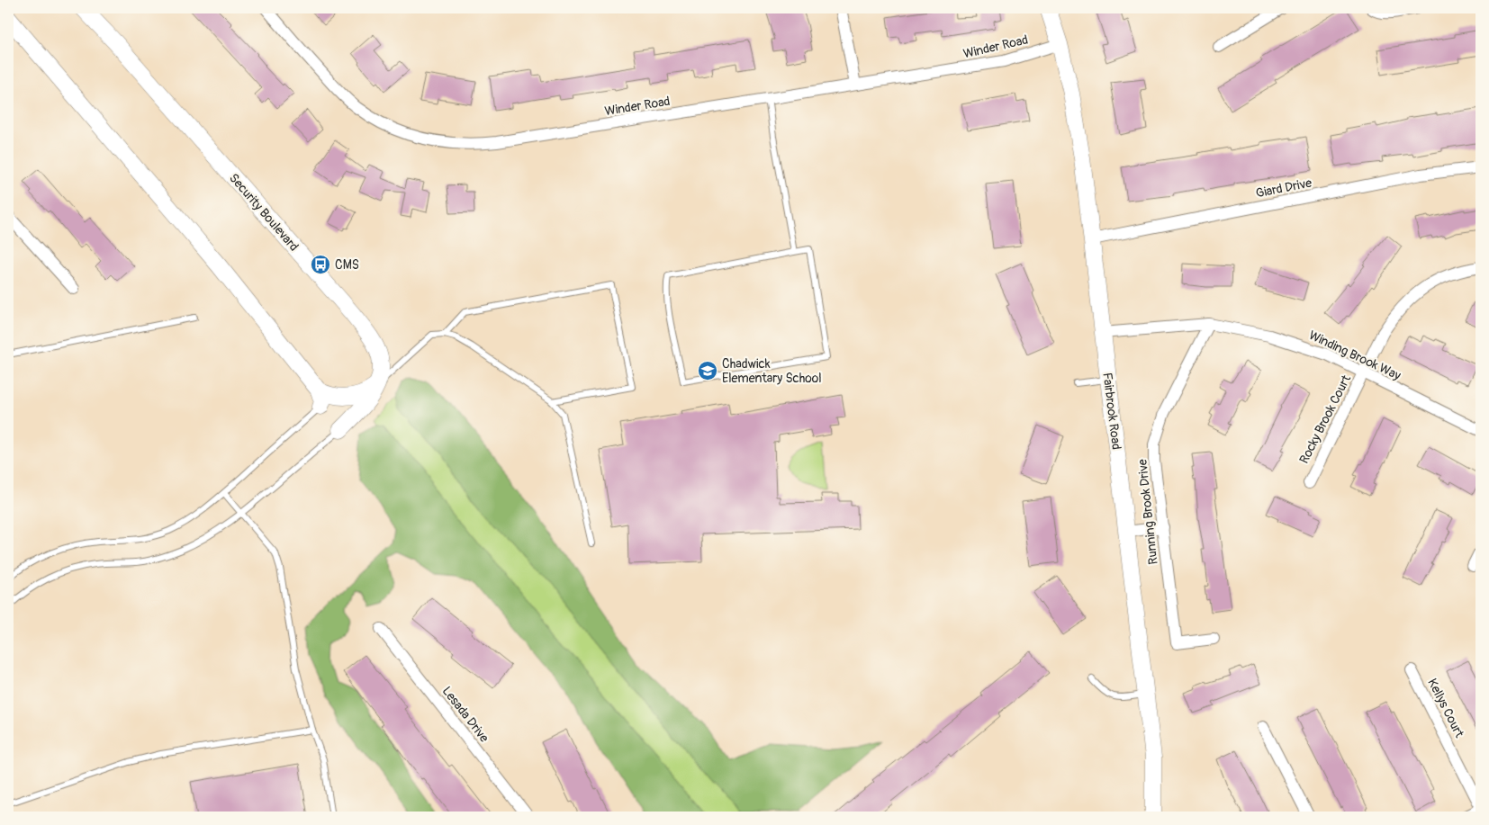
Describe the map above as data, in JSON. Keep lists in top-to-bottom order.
{
  "streets": {
    "street": [
      "Winder Road",
      "Giard Drive",
      "Security Boulevard",
      "Winding Brook Way",
      "Fairbrook Road",
      "Rocky Brook Court",
      "Running Brook Drive",
      "Kellys Court",
      "Lesada Drive"
    ]
  },
  "crossings": [
    ["Winder Road", "Fairbrook Road"],
    ["Giard Drive", "Fairbrook Road"],
    ["Winding Brook Way", "Fairbrook Road"],
    ["Winding Brook Way", "Rocky Brook Court"],
    ["Winding Brook Way", "Running Brook Drive"]
  ],
  "places": {
    "bus stop": ["CMS"],
    "school or university": ["Chadwick Elementary School"]
  }
}
